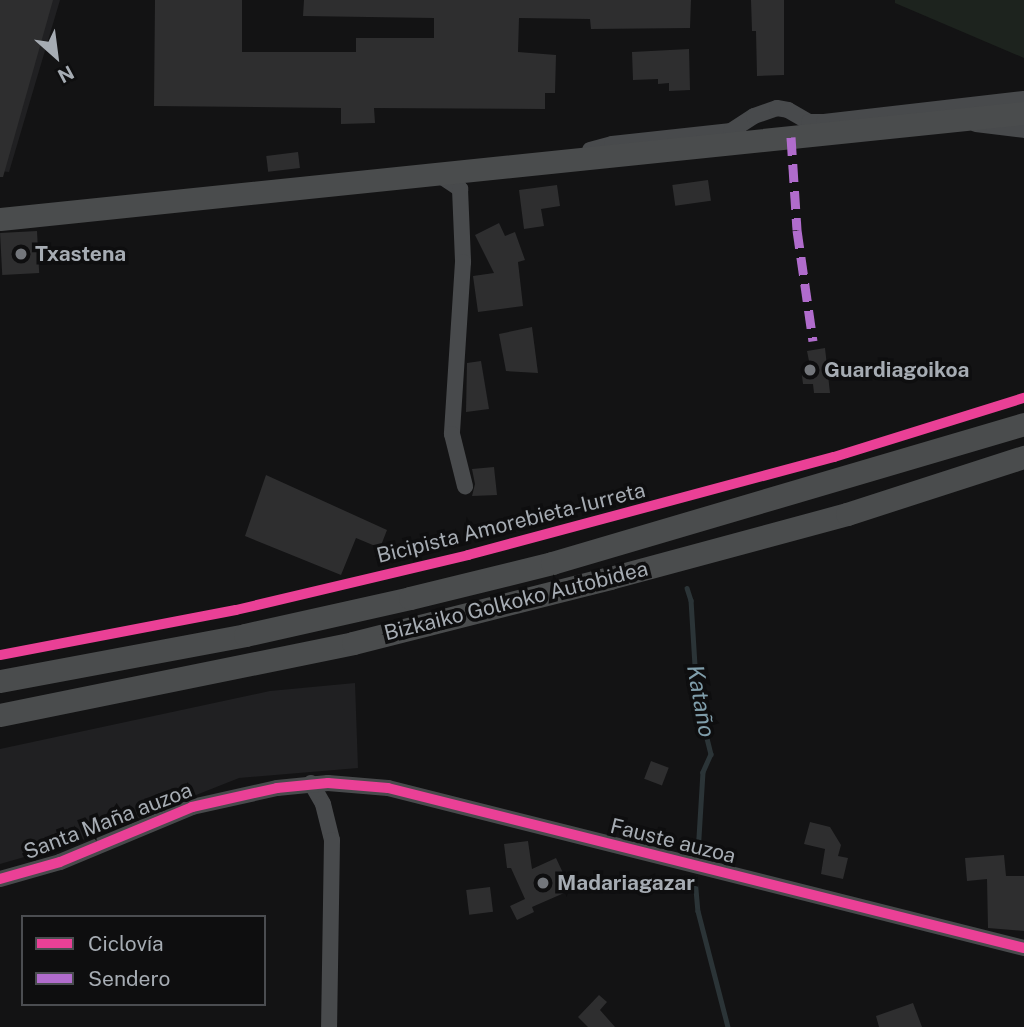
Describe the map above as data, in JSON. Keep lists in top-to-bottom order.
{
  "streets": {
    "highway": ["Bizkaiko Golkoko Autobidea"],
    "street": ["Santa Maña auzoa", "Fauste auzoa"],
    "cycle path": ["Bicipista Amorebieta-Iurreta"]
  },
  "crossings": [
    ["Santa Maña auzoa", "Fauste auzoa"]
  ],
  "water": ["Kataño"],
  "places": ["Txastena", "Guardiagoikoa", "Madariagazar"],
  "legend": ["Ciclovía", "Sendero"],
  "north": "bottom right"
}
